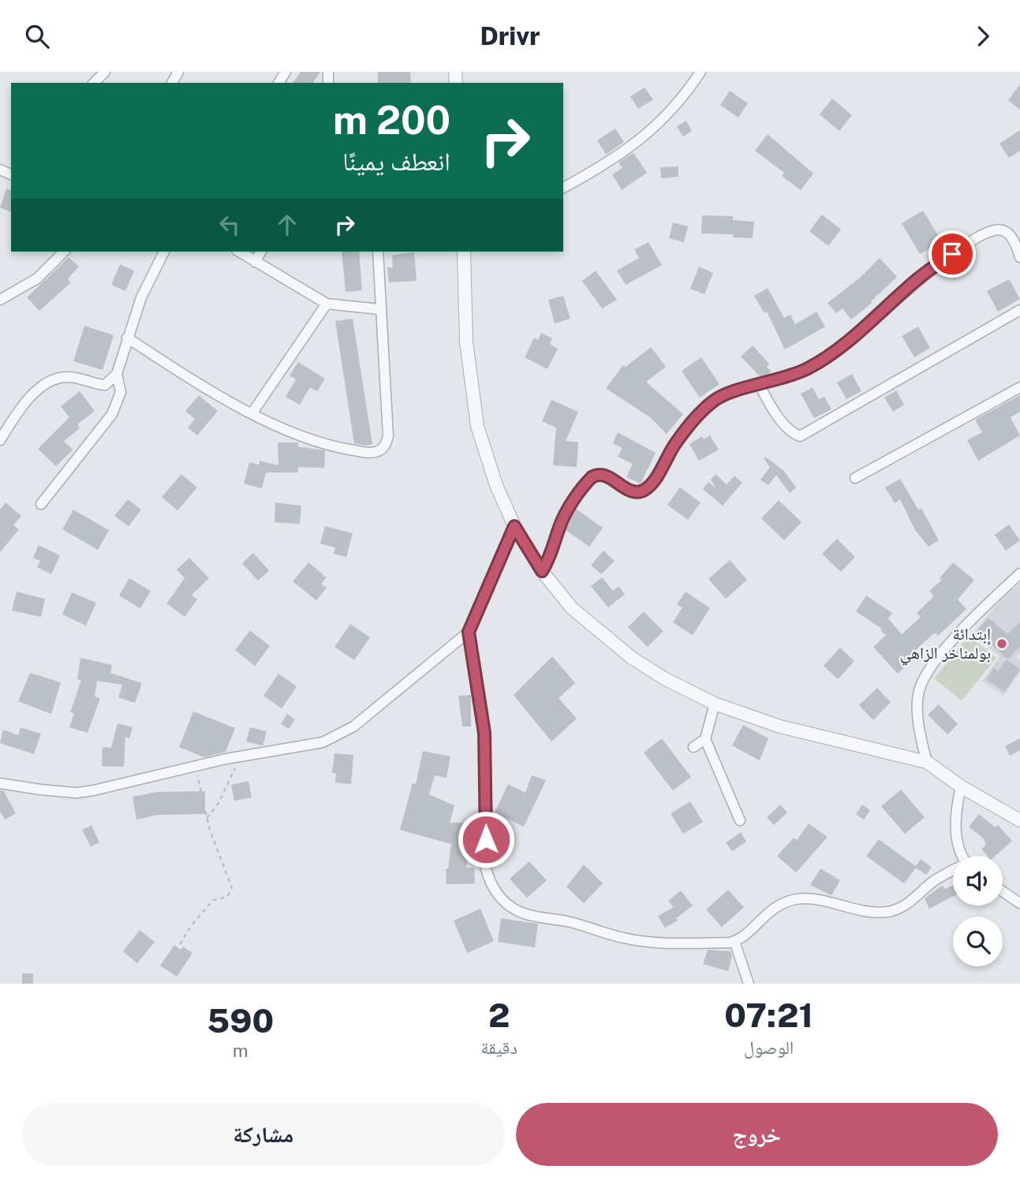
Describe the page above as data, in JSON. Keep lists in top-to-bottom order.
{
  "places": ["إبتدائة بولمناخر الزاهي"],
  "page": {
    "header": "Drivr",
    "turn": ["200 m", "انعطف يمينًا"],
    "eta": [
      "07:21",
      "الوصول",
      "2",
      "دقيقة",
      "590",
      "m"
    ],
    "buttons": ["خروج", "مشاركة"]
  }
}
